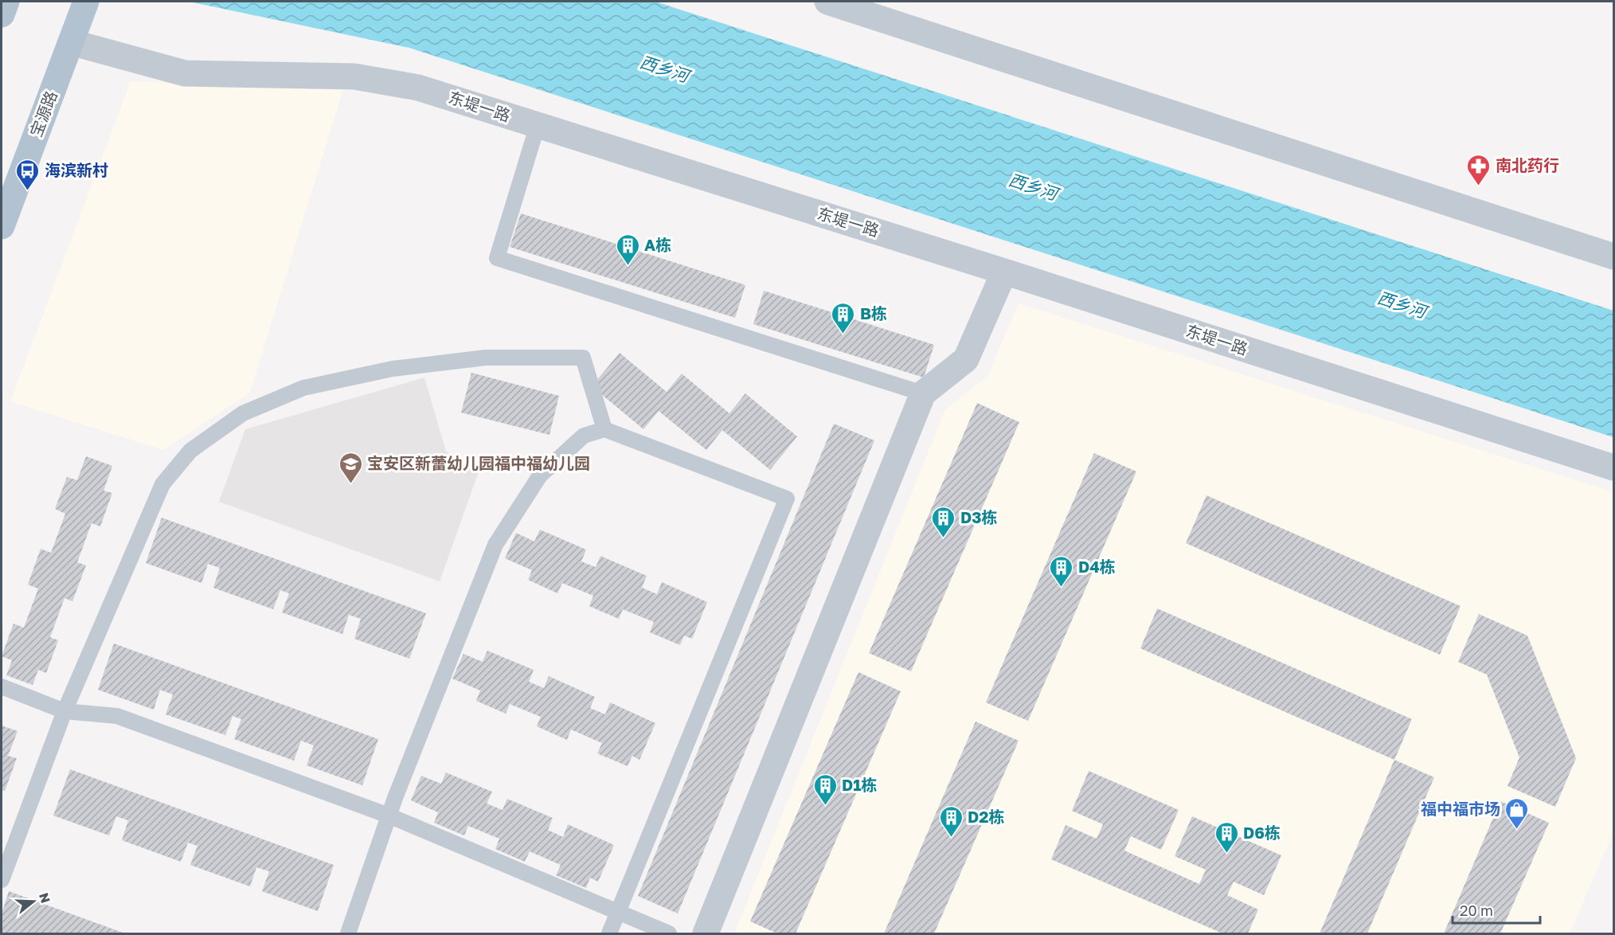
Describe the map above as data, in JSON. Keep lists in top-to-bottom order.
{
  "streets": {
    "main road": ["宝源路"],
    "street": ["东堤一路"]
  },
  "crossings": [
    ["东堤一路", "宝源路"]
  ],
  "water": ["西乡河"],
  "places": {
    "pharmacy": ["南北药行"],
    "bus stop": ["海滨新村"],
    "building": [
      "A栋",
      "B栋",
      "D3栋",
      "D4栋",
      "D1栋",
      "D2栋",
      "D6栋"
    ],
    "school or university": ["宝安区新蕾幼儿园福中福幼儿园"],
    "shop": ["福中福市场"]
  },
  "scale_bar": "20 m",
  "north": "right"
}
